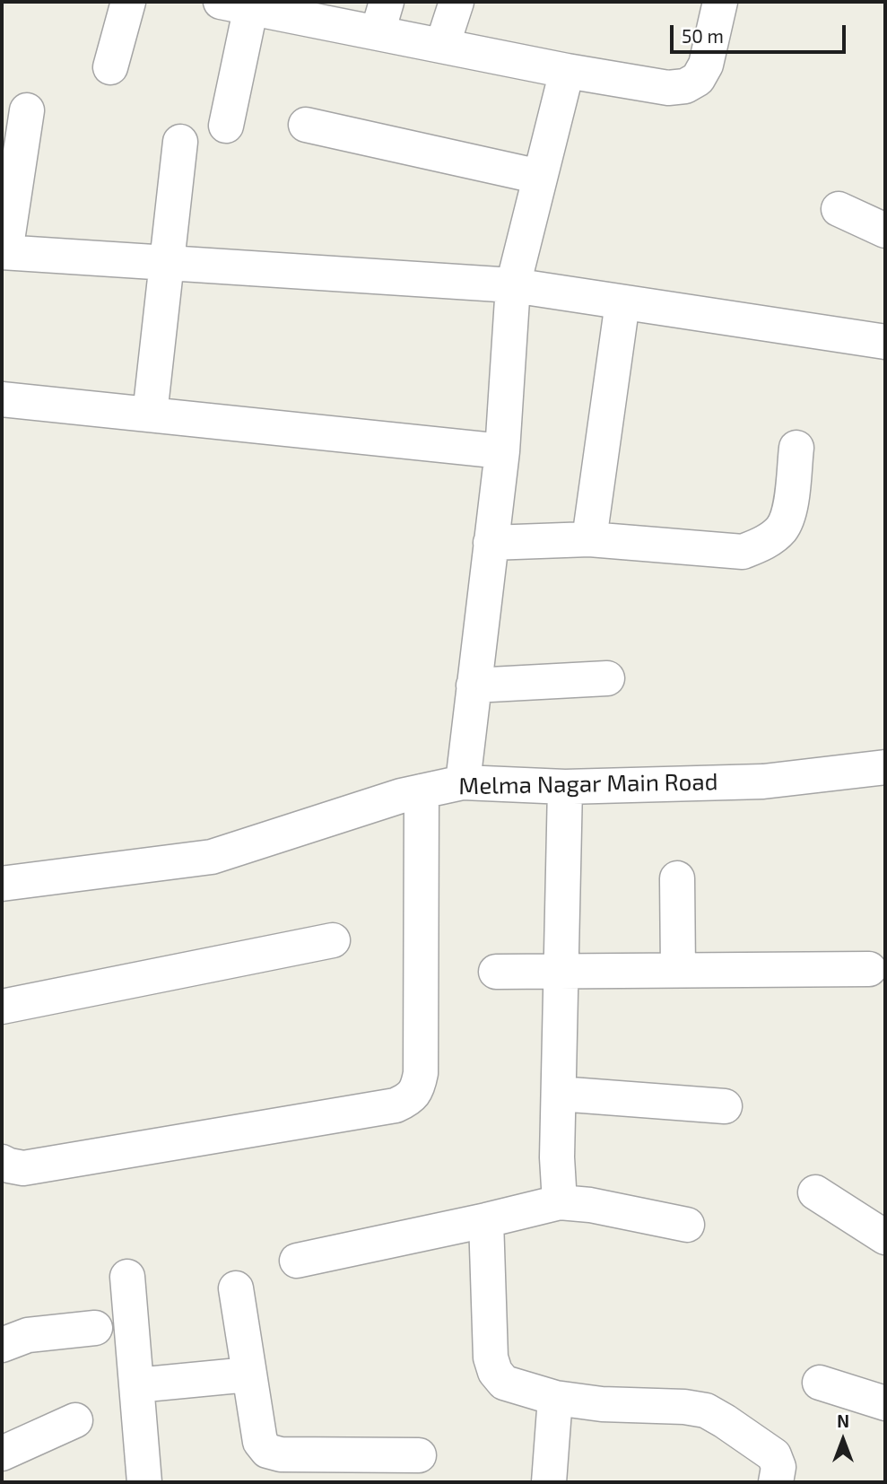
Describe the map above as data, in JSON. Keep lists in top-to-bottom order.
{
  "streets": {
    "street": ["Melma Nagar Main Road"]
  },
  "scale_bar": "50 m",
  "north": "top"
}
